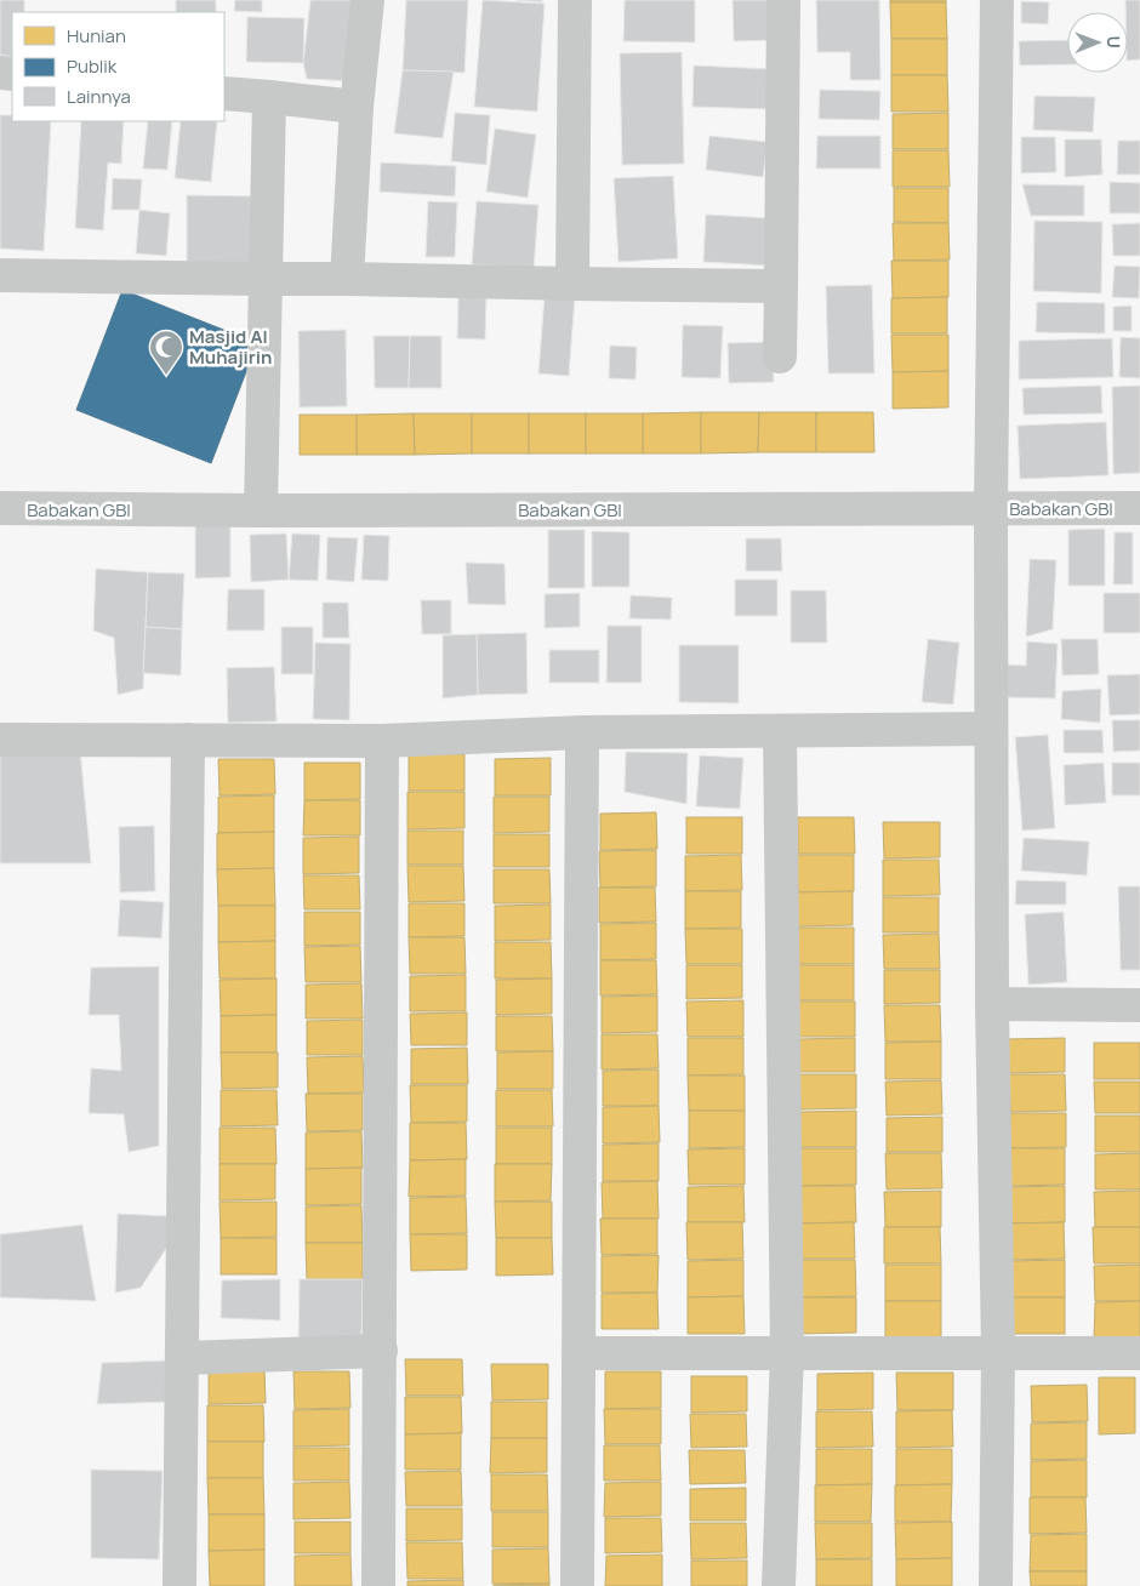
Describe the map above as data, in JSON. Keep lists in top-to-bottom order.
{
  "streets": {
    "street": ["Babakan GBI"]
  },
  "places": {
    "mosque": ["Masjid Al Muhajirin"]
  },
  "legend": ["Hunian", "Publik", "Lainnya"],
  "north": "right"
}
